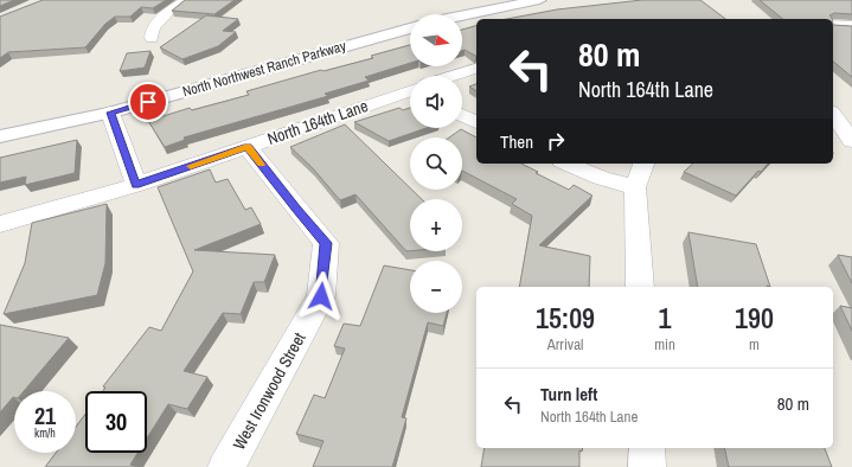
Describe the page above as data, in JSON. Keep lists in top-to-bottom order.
{
  "streets": {
    "main road": ["North Northwest Ranch Parkway"],
    "street": ["North 164th Lane", "West Ironwood Street"]
  },
  "crossings": [
    ["North 164th Lane", "West Ironwood Street"]
  ],
  "north": "right",
  "page": {
    "map_buttons": ["+", "−"],
    "turn": ["80 m", "North 164th Lane"],
    "then": "Then",
    "eta": [
      "15:09",
      "Arrival",
      "1",
      "min",
      "190",
      "m"
    ],
    "list": [
      {
        "name": "Turn left",
        "note": "North 164th Lane",
        "value": "80 m"
      }
    ],
    "speed": "21 km/h",
    "limit": "30"
  }
}
